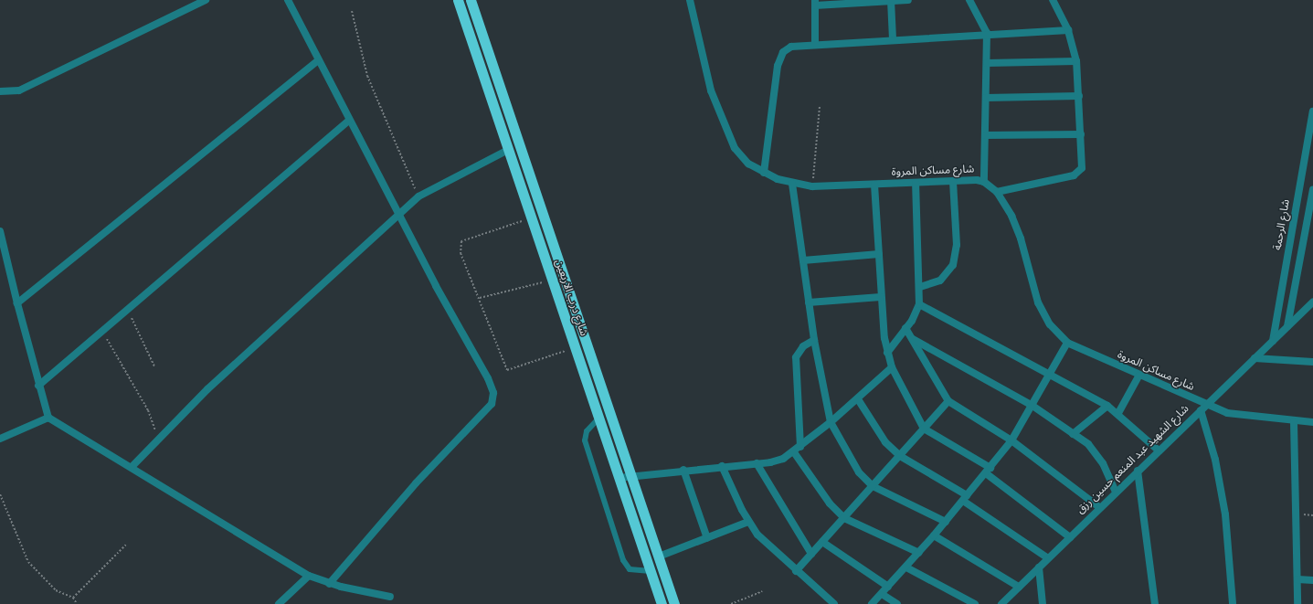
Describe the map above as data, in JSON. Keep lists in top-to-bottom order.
{
  "streets": {
    "highway": ["شارع درب الاربعين"],
    "street": ["شارع مساكن المروة", "شارع الرحمة", "شارع الشهيد عبد المنعم حسين رزق"]
  },
  "crossings": [
    ["شارع مساكن المروة", "شارع الشهيد عبد المنعم حسين رزق"],
    ["شارع الرحمة", "شارع الشهيد عبد المنعم حسين رزق"]
  ]
}
